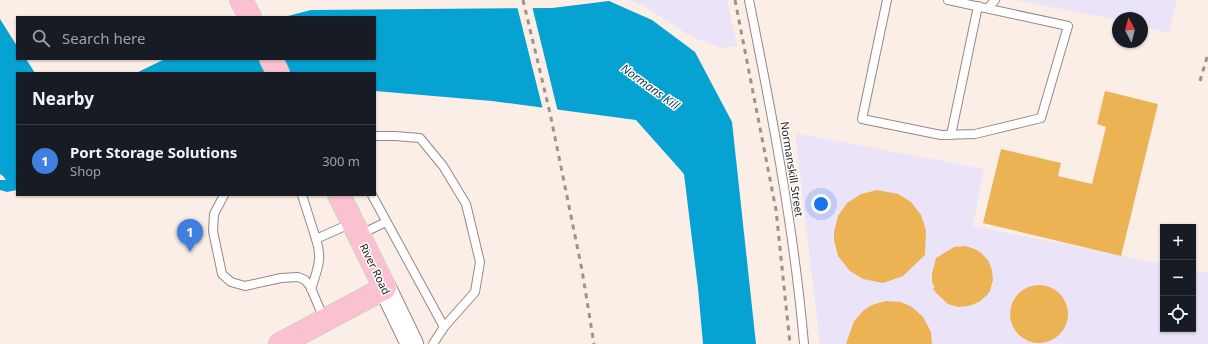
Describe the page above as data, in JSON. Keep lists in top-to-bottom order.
{
  "streets": {
    "main road": ["River Road"],
    "lane": ["Normanskill Street"]
  },
  "water": ["Normans Kill"],
  "north": "top",
  "page": {
    "search": "Search here",
    "heading": "Nearby",
    "list": [
      {
        "mark": "1",
        "name": "Port Storage Solutions",
        "note": "Shop",
        "value": "300 m"
      }
    ],
    "pins": "1",
    "map_buttons": ["+", "−"]
  }
}
